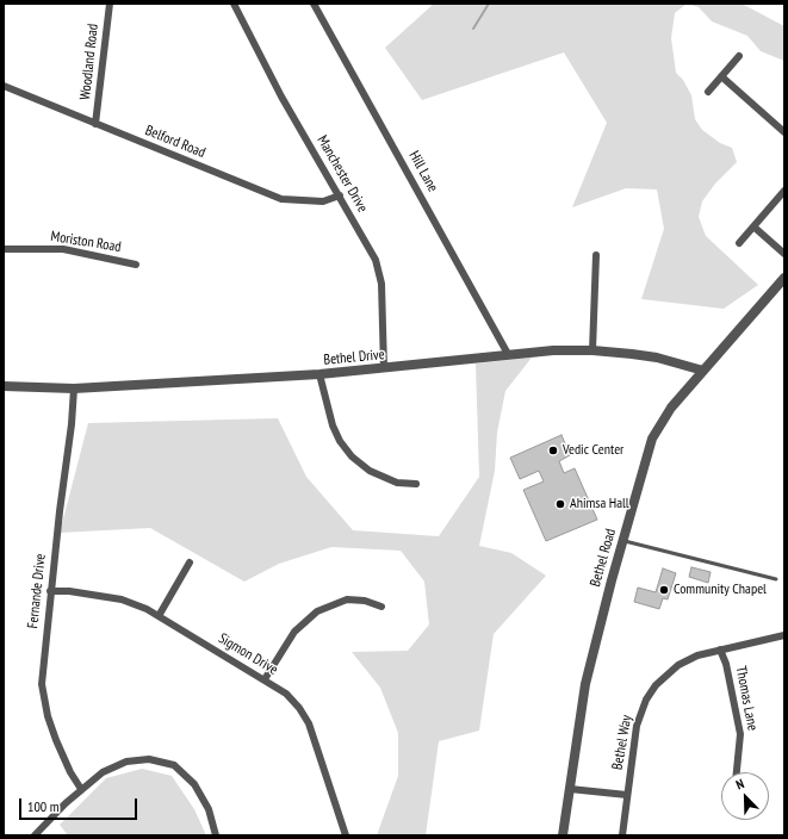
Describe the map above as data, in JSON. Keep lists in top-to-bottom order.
{
  "streets": {
    "street": [
      "Woodland Road",
      "Belford Road",
      "Hill Lane",
      "Manchester Drive",
      "Moriston Road",
      "Bethel Drive",
      "Bethel Road",
      "Fernande Drive",
      "Sigmon Drive",
      "Thomas Lane",
      "Bethel Way"
    ]
  },
  "crossings": [
    ["Woodland Road", "Belford Road"],
    ["Belford Road", "Manchester Drive"],
    ["Hill Lane", "Bethel Drive"],
    ["Manchester Drive", "Bethel Drive"],
    ["Bethel Drive", "Bethel Road"],
    ["Bethel Drive", "Fernande Drive"],
    ["Fernande Drive", "Sigmon Drive"],
    ["Thomas Lane", "Bethel Way"]
  ],
  "places": ["Vedic Center", "Ahimsa Hall", "Community Chapel"],
  "scale_bar": "100 m",
  "north": "top left"
}
